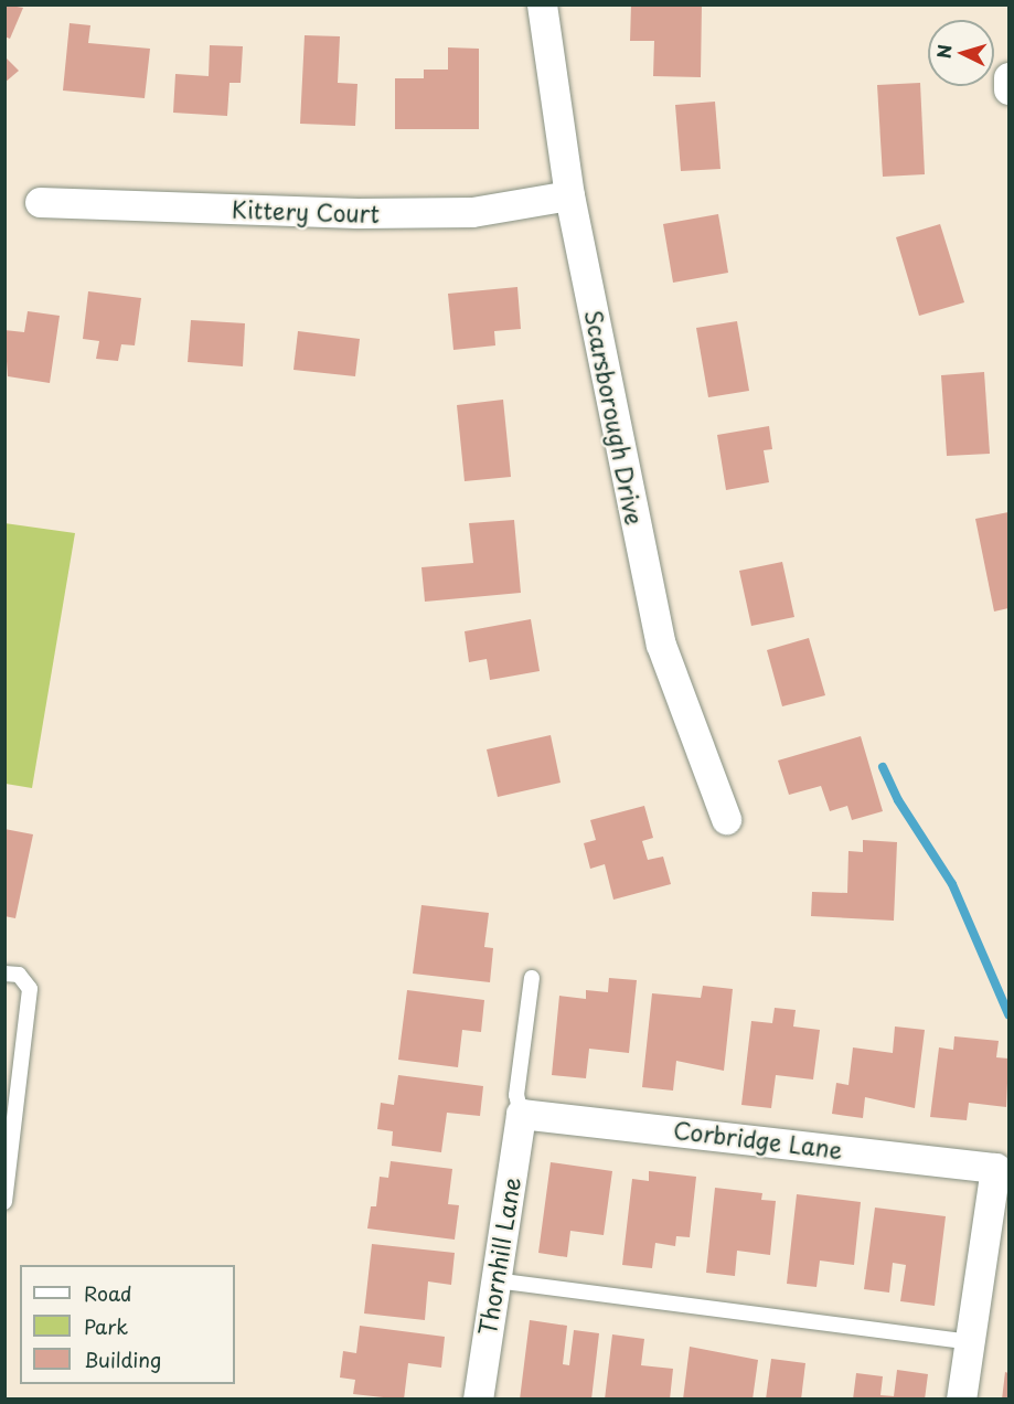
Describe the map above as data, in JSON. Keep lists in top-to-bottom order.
{
  "streets": {
    "street": [
      "Kittery Court",
      "Scarsborough Drive",
      "Corbridge Lane",
      "Thornhill Lane"
    ]
  },
  "crossings": [
    ["Kittery Court", "Scarsborough Drive"],
    ["Corbridge Lane", "Thornhill Lane"]
  ],
  "legend": ["Road", "Park", "Building"],
  "north": "left"
}
